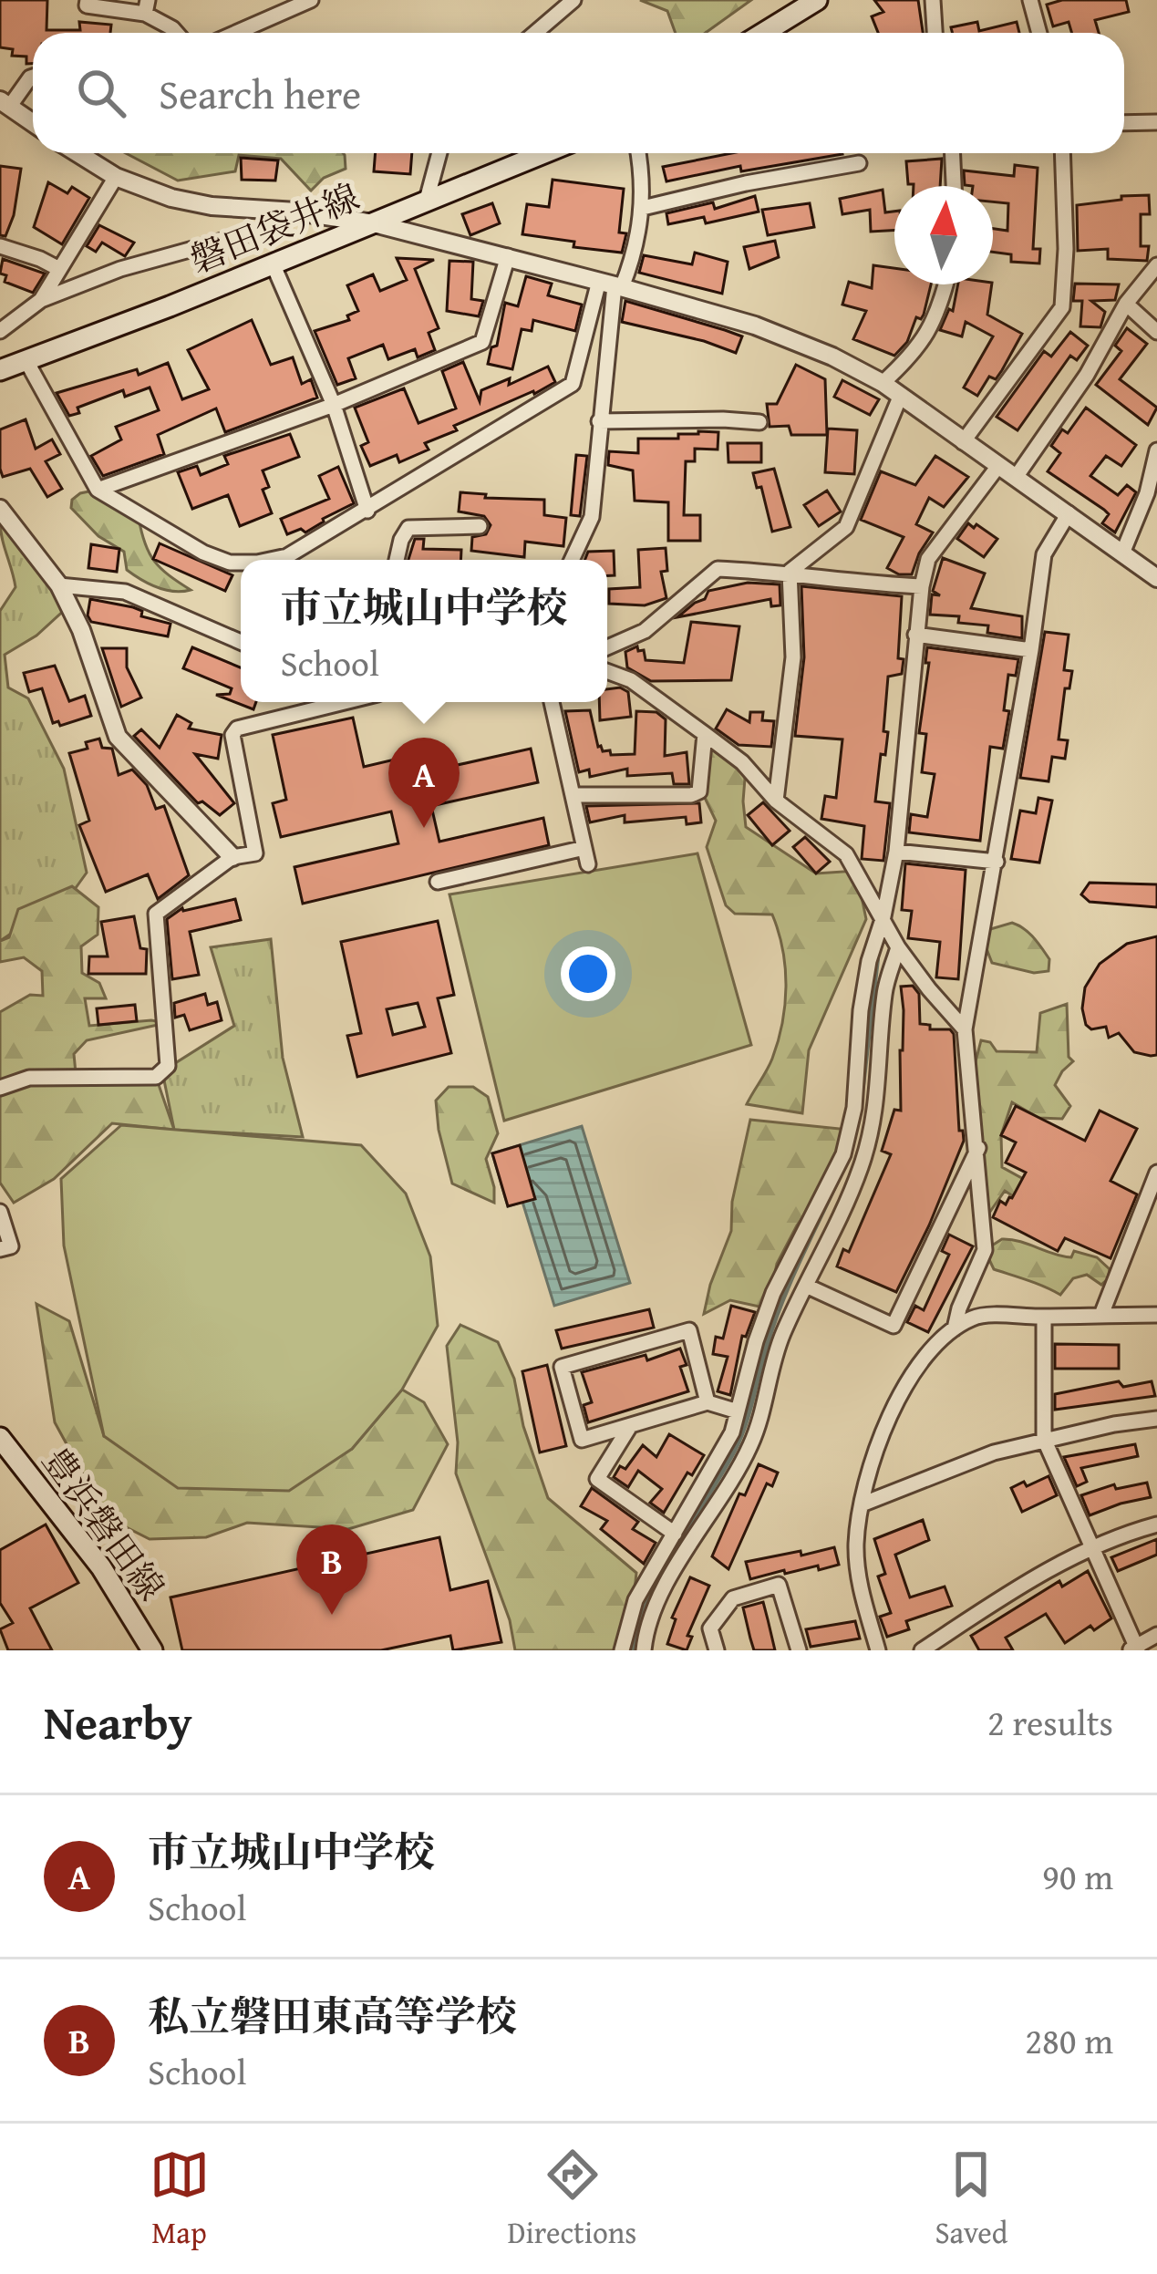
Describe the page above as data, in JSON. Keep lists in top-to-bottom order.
{
  "streets": {
    "main road": ["磐田袋井線", "豊浜磐田線"]
  },
  "north": "top",
  "page": {
    "search": "Search here",
    "popup": ["市立城山中学校", "School"],
    "pins": ["A", "B"],
    "heading": ["Nearby", "2 results"],
    "list": [
      {
        "mark": "A",
        "name": "市立城山中学校",
        "note": "School",
        "value": "90 m"
      },
      {
        "mark": "B",
        "name": "私立磐田東高等学校",
        "note": "School",
        "value": "280 m"
      }
    ],
    "nav": ["Map", "Directions", "Saved"]
  }
}
